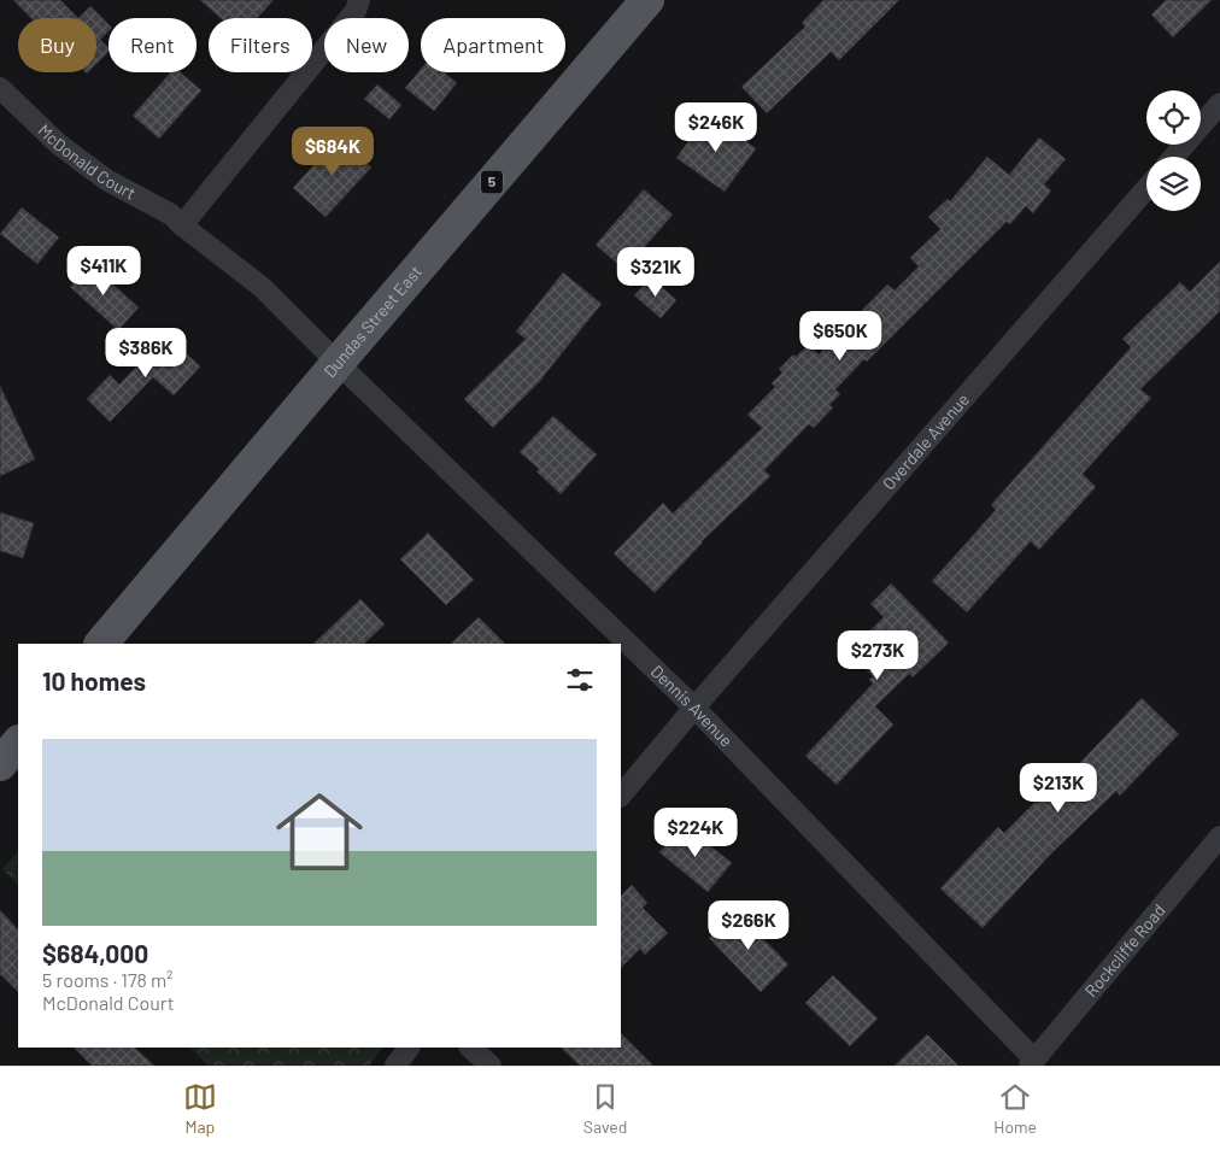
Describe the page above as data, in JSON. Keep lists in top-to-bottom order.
{
  "streets": {
    "main road": ["5", "Dundas Street East"],
    "street": [
      "McDonald Court",
      "Overdale Avenue",
      "Dennis Avenue",
      "Rockcliffe Road"
    ]
  },
  "crossings": [
    ["McDonald Court", "Dundas Street East"],
    ["McDonald Court", "Dennis Avenue"],
    ["Dundas Street East", "Dennis Avenue"],
    ["Overdale Avenue", "Dennis Avenue"],
    ["Dennis Avenue", "Rockcliffe Road"]
  ],
  "page": {
    "chip": [
      "Buy",
      "Rent",
      "Filters",
      "New",
      "Apartment"
    ],
    "price": [
      "$246K",
      "$684K",
      "$411K",
      "$321K",
      "$650K",
      "$386K",
      "$273K",
      "$213K",
      "$224K",
      "$266K"
    ],
    "heading": "10 homes",
    "list": [
      {
        "name": "$684,000",
        "note": "5 rooms · 178 m² · McDonald Court"
      }
    ],
    "tabs": ["Map", "Saved", "Home"]
  }
}
